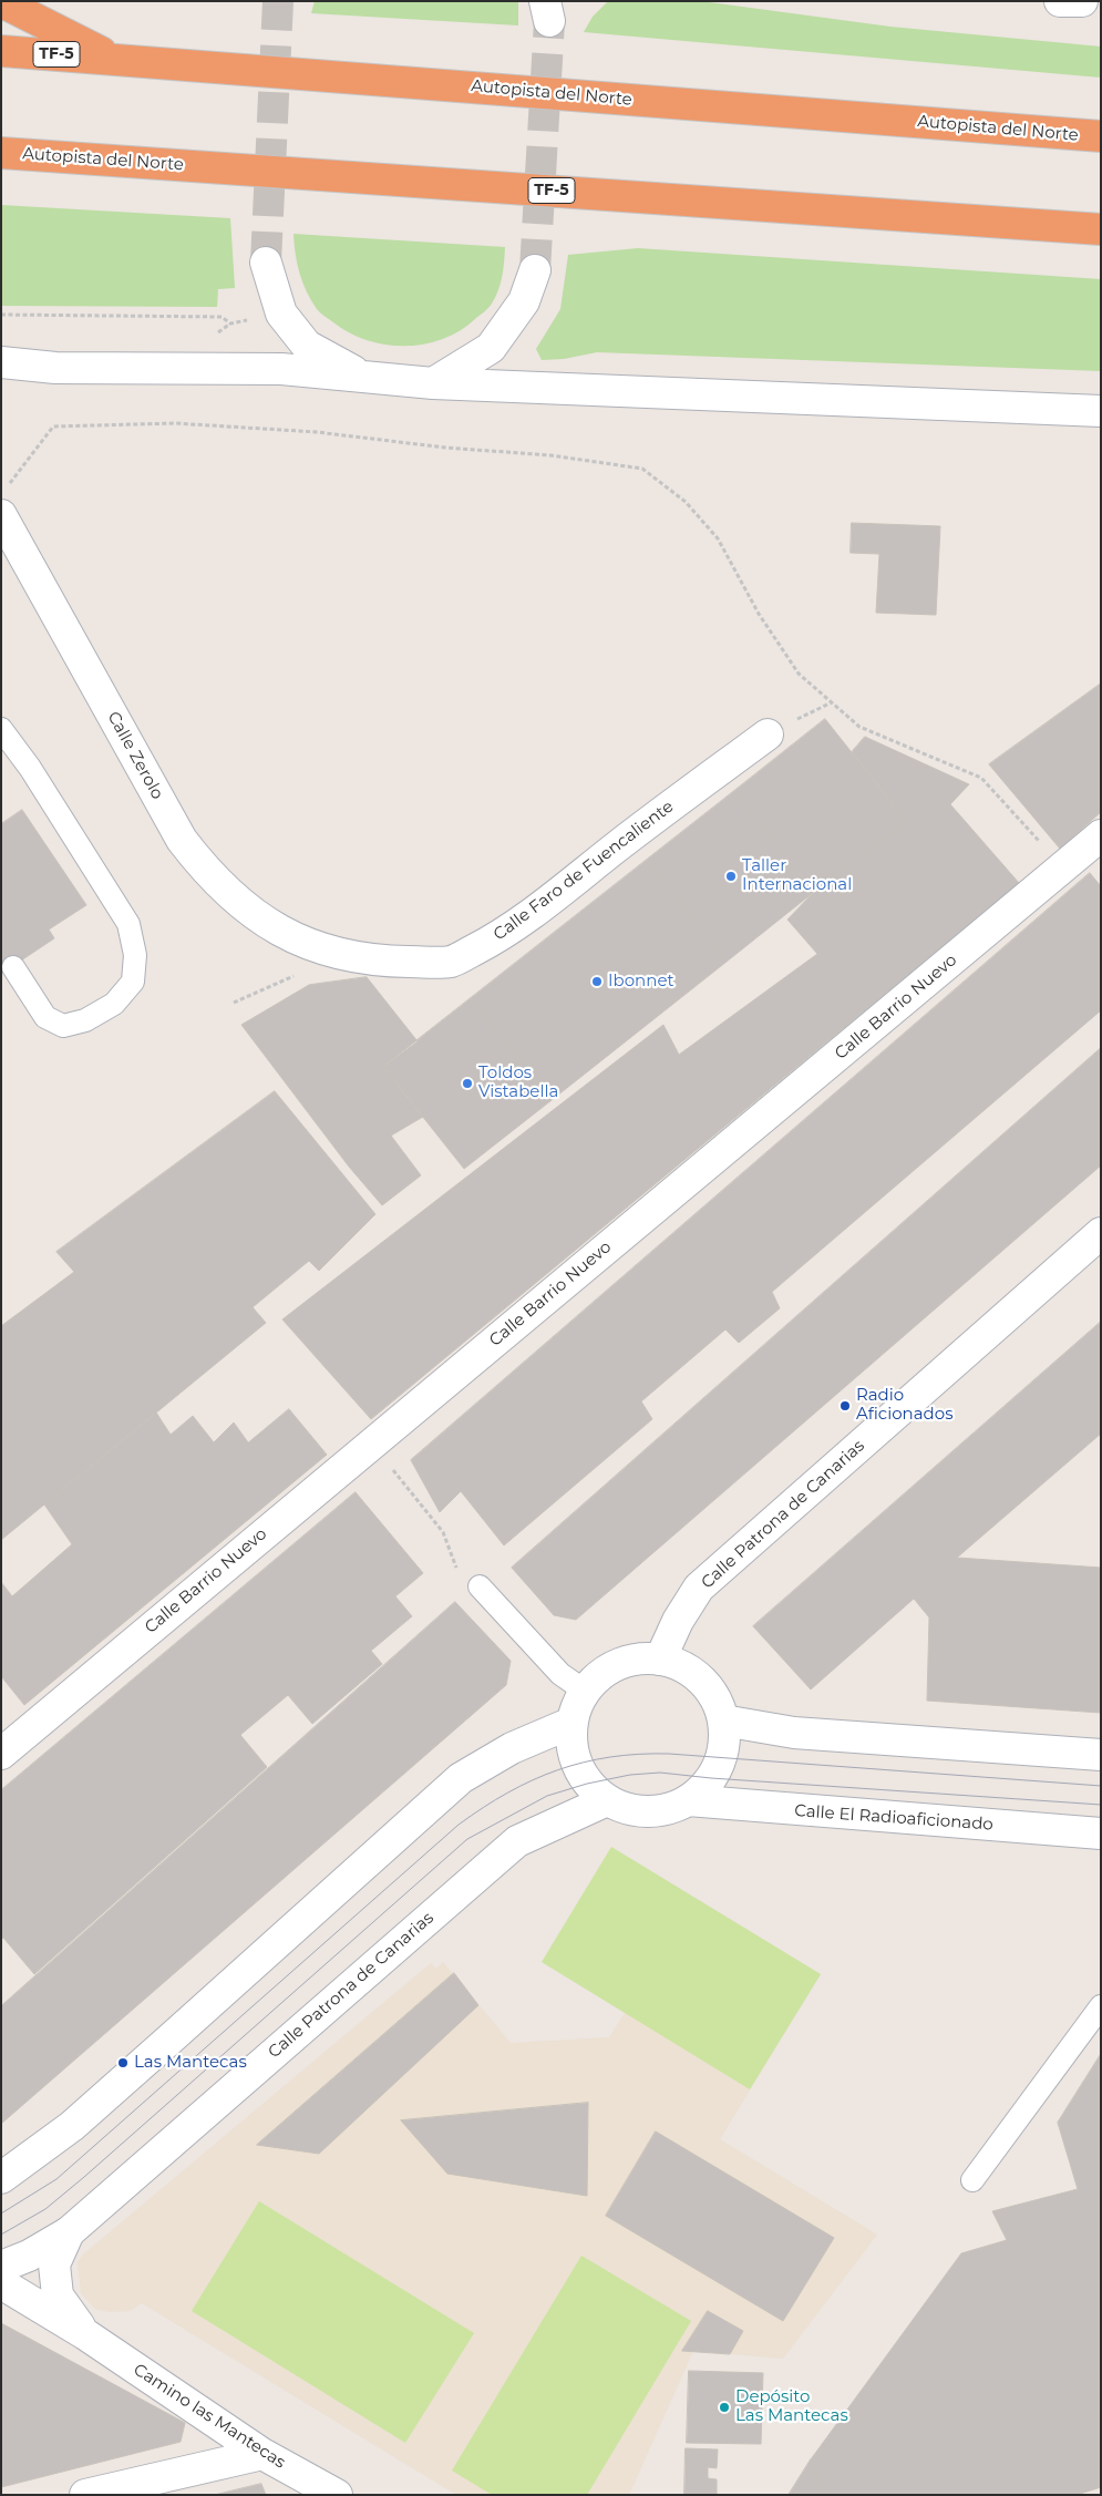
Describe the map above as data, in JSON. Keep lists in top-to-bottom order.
{
  "streets": {
    "highway": ["TF-5", "Autopista del Norte"],
    "street": [
      "Calle Zerolo",
      "Calle Faro de Fuencaliente",
      "Calle Barrio Nuevo",
      "Calle Patrona de Canarias",
      "Calle El Radioaficionado",
      "Camino las Mantecas"
    ]
  },
  "crossings": [
    ["Calle Zerolo", "Calle Faro de Fuencaliente"],
    ["Calle Patrona de Canarias", "Calle El Radioaficionado"],
    ["Calle Patrona de Canarias", "Camino las Mantecas"]
  ],
  "places": [
    "Taller Internacional",
    "Ibonnet",
    "Toldos Vistabella",
    "Radio Aficionados",
    "Las Mantecas",
    "Depósito Las Mantecas"
  ]
}
